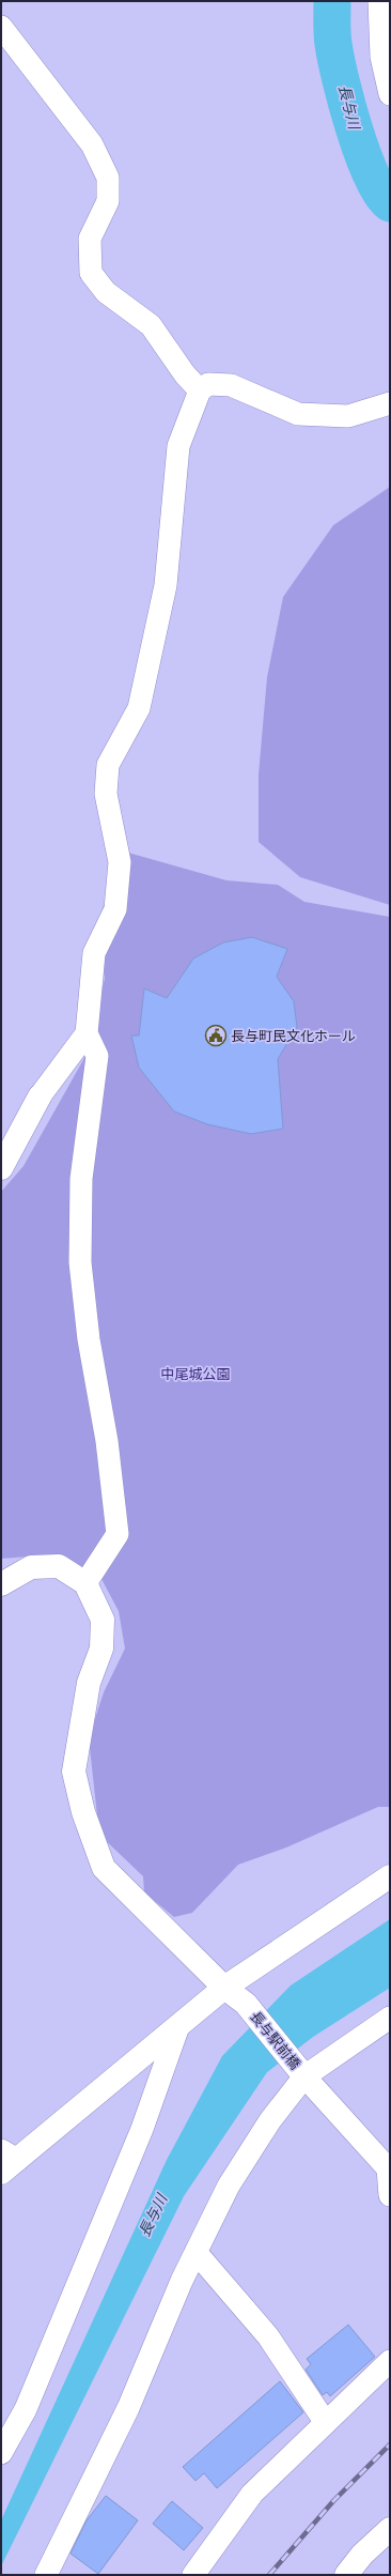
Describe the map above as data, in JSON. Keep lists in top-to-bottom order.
{
  "streets": {
    "street": ["長与駅前橋"]
  },
  "water": ["長与川"],
  "parks": ["中尾城公園"],
  "places": {
    "public building": ["長与町民文化ホール"]
  }
}
